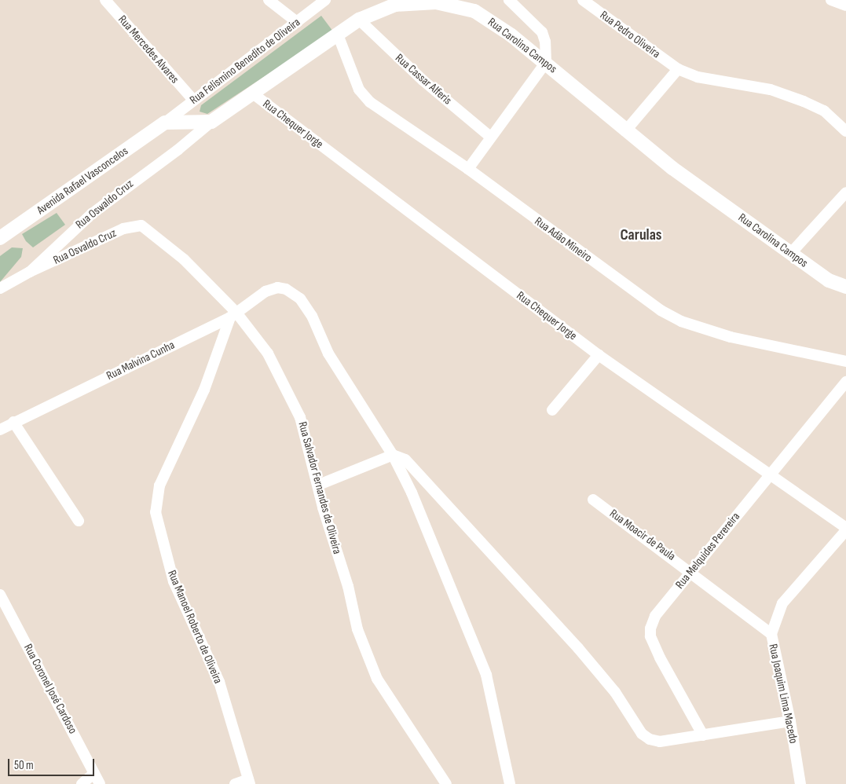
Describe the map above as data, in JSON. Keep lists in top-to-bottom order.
{
  "streets": {
    "main road": ["Rua Carolina Campos", "Avenida Rafael Vasconcelos"],
    "street": [
      "Rua Pedro Oliveira",
      "Rua Mercedes Alvares",
      "Rua Felismino Benedito de Oliveira",
      "Rua Cassar Alferis",
      "Rua Chequer Jorge",
      "Rua Oswaldo Cruz",
      "Rua Adão Mineiro",
      "Rua Osvaldo Cruz",
      "Rua Malvina Cunha",
      "Rua Salvador Fernandes de Oliveira",
      "Rua Moacir de Paula",
      "Rua Melquides Perereira",
      "Rua Manoel Roberto de Oliveira",
      "Rua Coronel José Cardoso",
      "Rua Joaquim Lima Macedo"
    ]
  },
  "crossings": [
    ["Rua Carolina Campos", "Rua Cassar Alferis"],
    ["Rua Carolina Campos", "Rua Chequer Jorge"],
    ["Rua Carolina Campos", "Rua Oswaldo Cruz"],
    ["Rua Carolina Campos", "Rua Adão Mineiro"],
    ["Rua Mercedes Alvares", "Rua Felismino Benedito de Oliveira"],
    ["Rua Felismino Benedito de Oliveira", "Avenida Rafael Vasconcelos"],
    ["Rua Chequer Jorge", "Rua Melquides Perereira"],
    ["Rua Oswaldo Cruz", "Rua Osvaldo Cruz"],
    ["Rua Osvaldo Cruz", "Rua Salvador Fernandes de Oliveira"],
    ["Rua Malvina Cunha", "Rua Salvador Fernandes de Oliveira"],
    ["Rua Malvina Cunha", "Rua Manoel Roberto de Oliveira"],
    ["Rua Salvador Fernandes de Oliveira", "Rua Manoel Roberto de Oliveira"],
    ["Rua Moacir de Paula", "Rua Melquides Perereira"],
    ["Rua Moacir de Paula", "Rua Joaquim Lima Macedo"],
    ["Rua Melquides Perereira", "Rua Joaquim Lima Macedo"]
  ],
  "districts": ["Carulas"],
  "scale_bar": "50 m"
}
